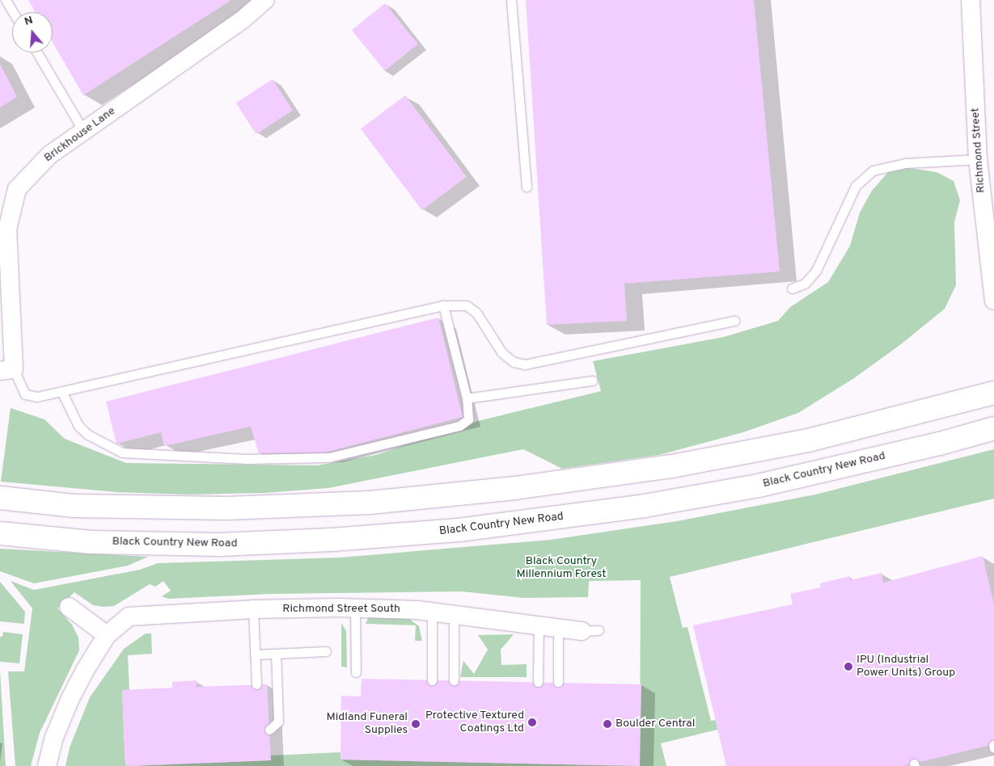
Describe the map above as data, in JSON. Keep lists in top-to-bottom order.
{
  "streets": {
    "highway": ["Black Country New Road"],
    "street": ["Brickhouse Lane", "Richmond Street", "Richmond Street South"]
  },
  "parks": ["Black Country Millennium Forest"],
  "places": [
    "IPU (Industrial Power Units) Group",
    "Protective Textured Coatings Ltd",
    "Midland Funeral Supplies",
    "Boulder Central"
  ],
  "north": "top"
}
